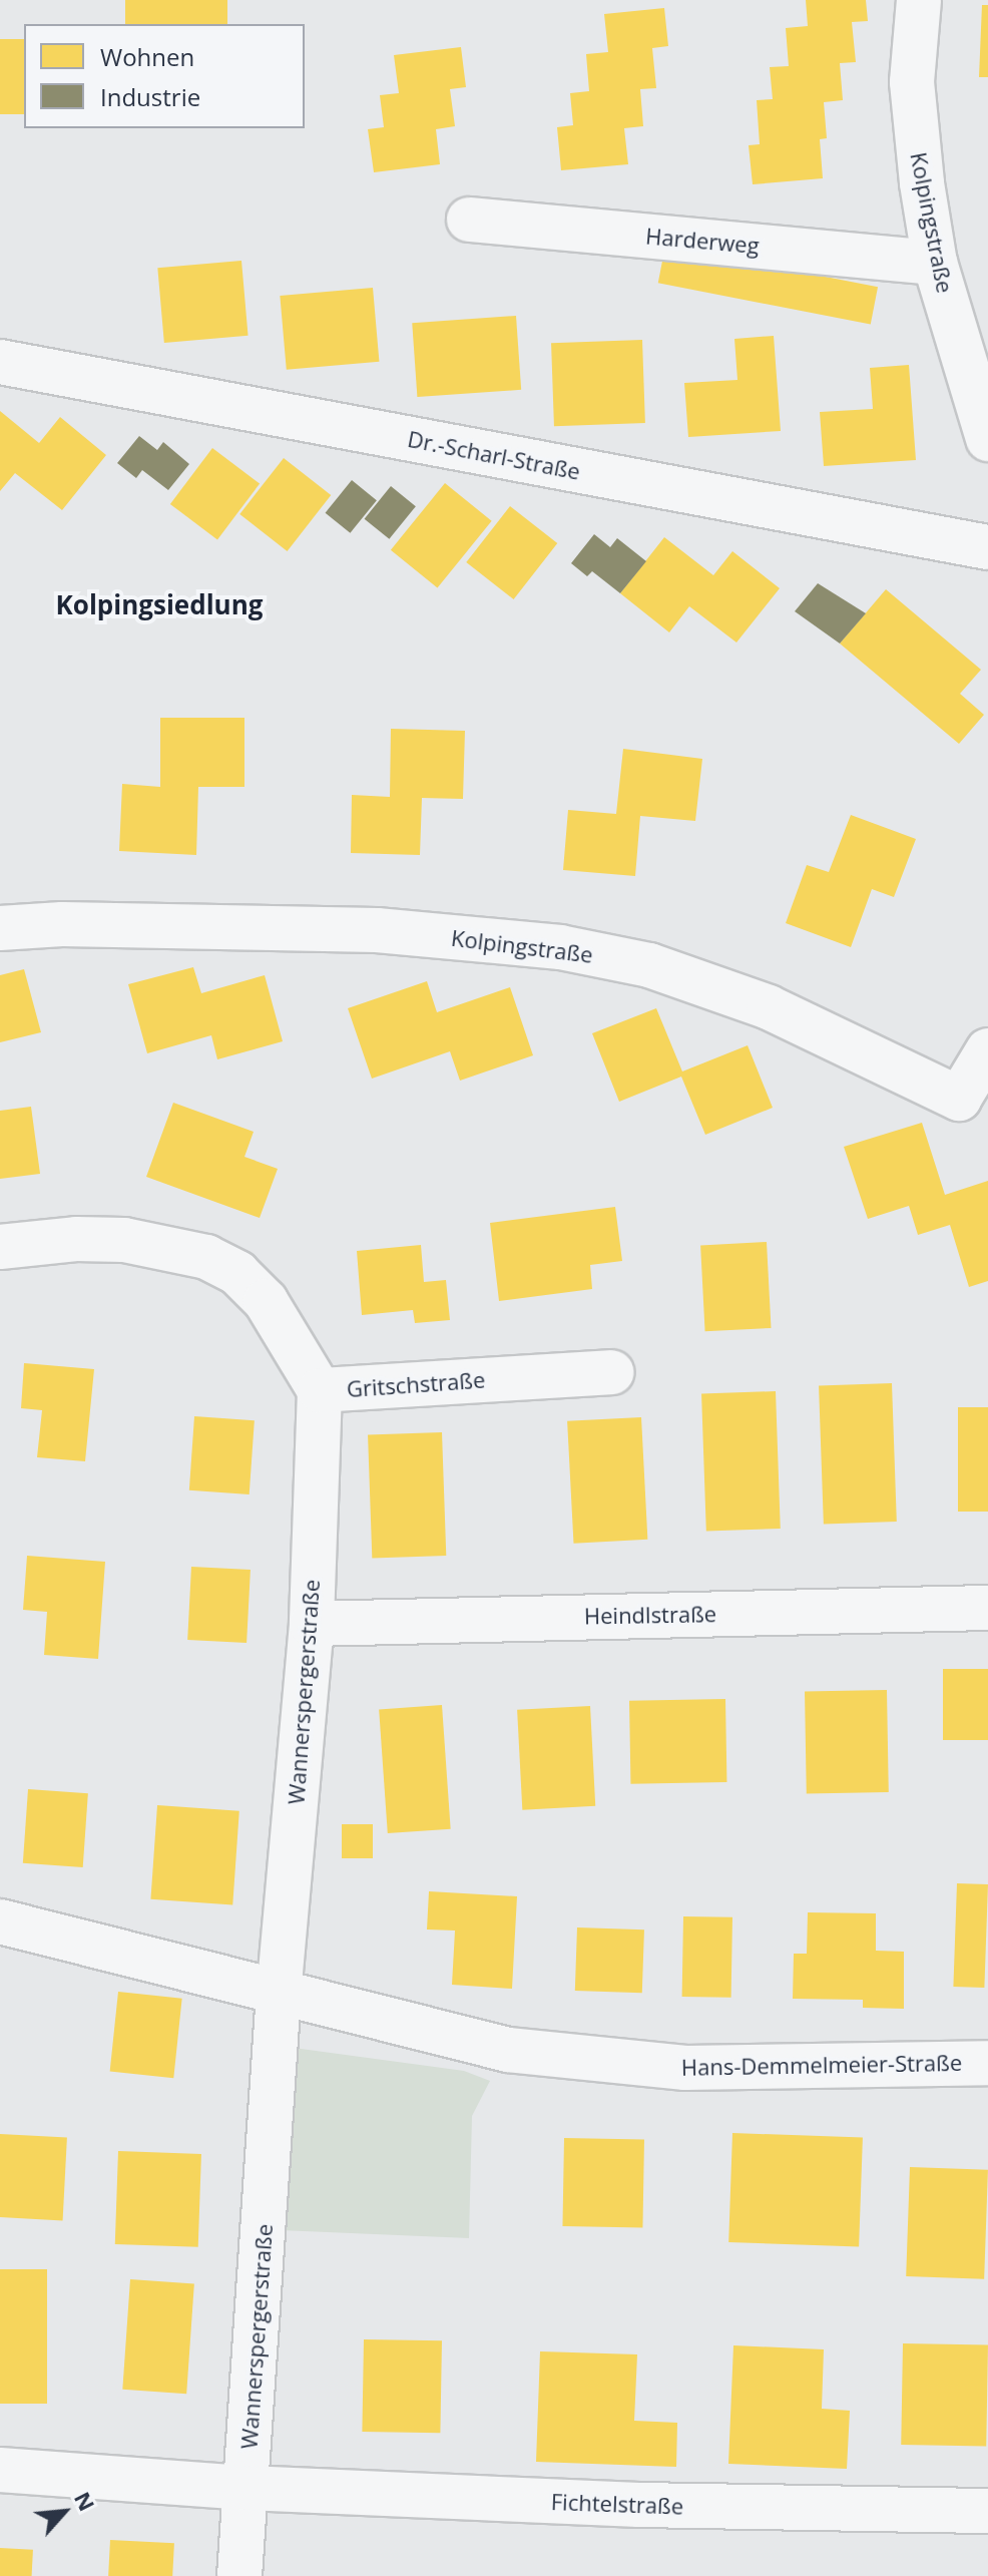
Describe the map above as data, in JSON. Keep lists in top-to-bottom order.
{
  "streets": {
    "street": [
      "Kolpingstraße",
      "Harderweg",
      "Dr.-Scharl-Straße",
      "Gritschstraße",
      "Heindlstraße",
      "Wannerspergerstraße",
      "Hans-Demmelmeier-Straße",
      "Fichtelstraße"
    ]
  },
  "crossings": [
    ["Kolpingstraße", "Harderweg"],
    ["Gritschstraße", "Wannerspergerstraße"],
    ["Heindlstraße", "Wannerspergerstraße"],
    ["Wannerspergerstraße", "Hans-Demmelmeier-Straße"],
    ["Wannerspergerstraße", "Fichtelstraße"]
  ],
  "districts": ["Kolpingsiedlung"],
  "legend": ["Wohnen", "Industrie"],
  "north": "top right"
}
